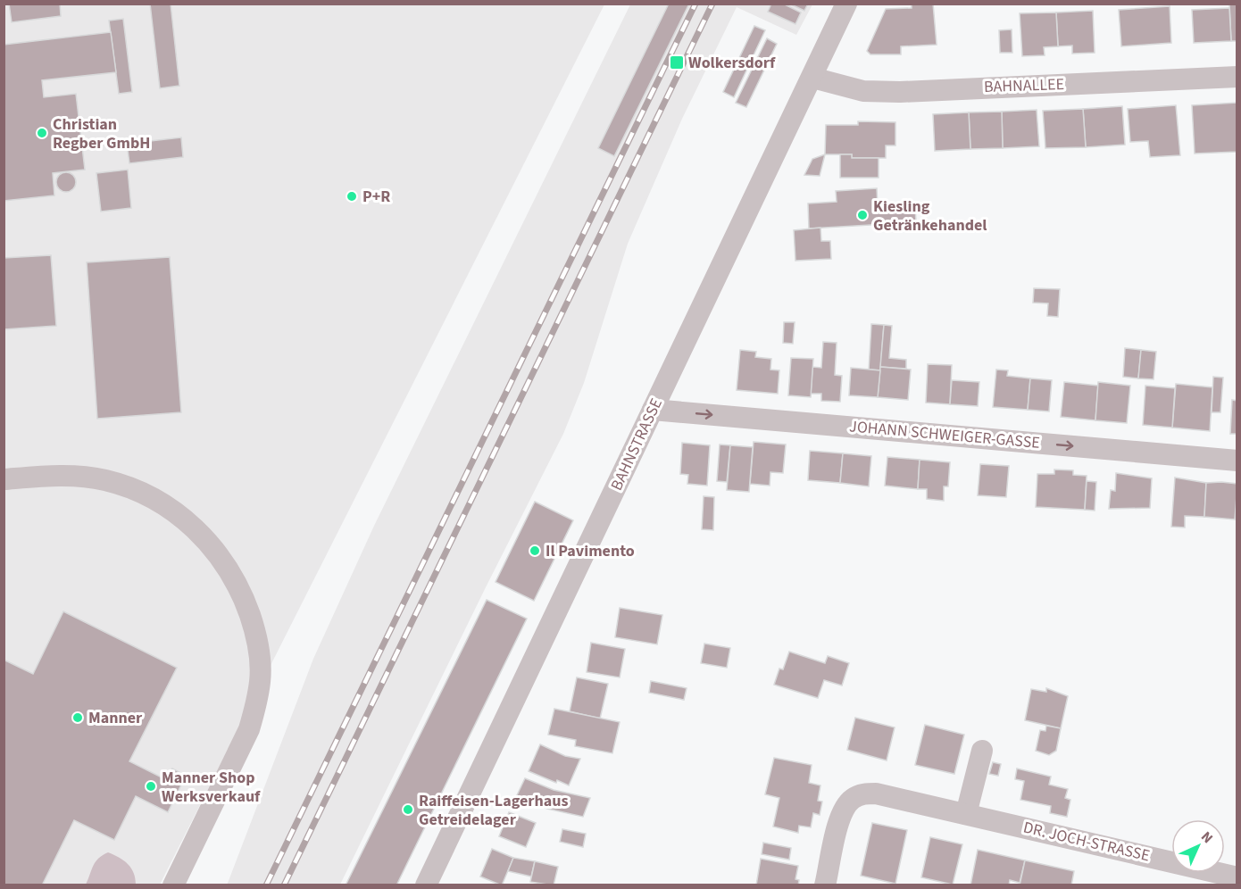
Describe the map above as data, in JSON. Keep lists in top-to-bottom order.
{
  "streets": {
    "street": [
      "BAHNALLEE",
      "JOHANN SCHWEIGER-GASSE",
      "BAHNSTRASSE",
      "DR. JOCH-STRASSE"
    ]
  },
  "crossings": [
    ["BAHNALLEE", "BAHNSTRASSE"],
    ["JOHANN SCHWEIGER-GASSE", "BAHNSTRASSE"]
  ],
  "one_way": ["JOHANN SCHWEIGER-GASSE"],
  "places": {
    "transit": ["Wolkersdorf"],
    "other": [
      "Christian Regber GmbH",
      "P+R",
      "Kiesling Getränkehandel",
      "Il Pavimento",
      "Manner",
      "Manner Shop Werksverkauf",
      "Raiffeisen-Lagerhaus Getreidelager"
    ]
  },
  "north": "top right"
}
